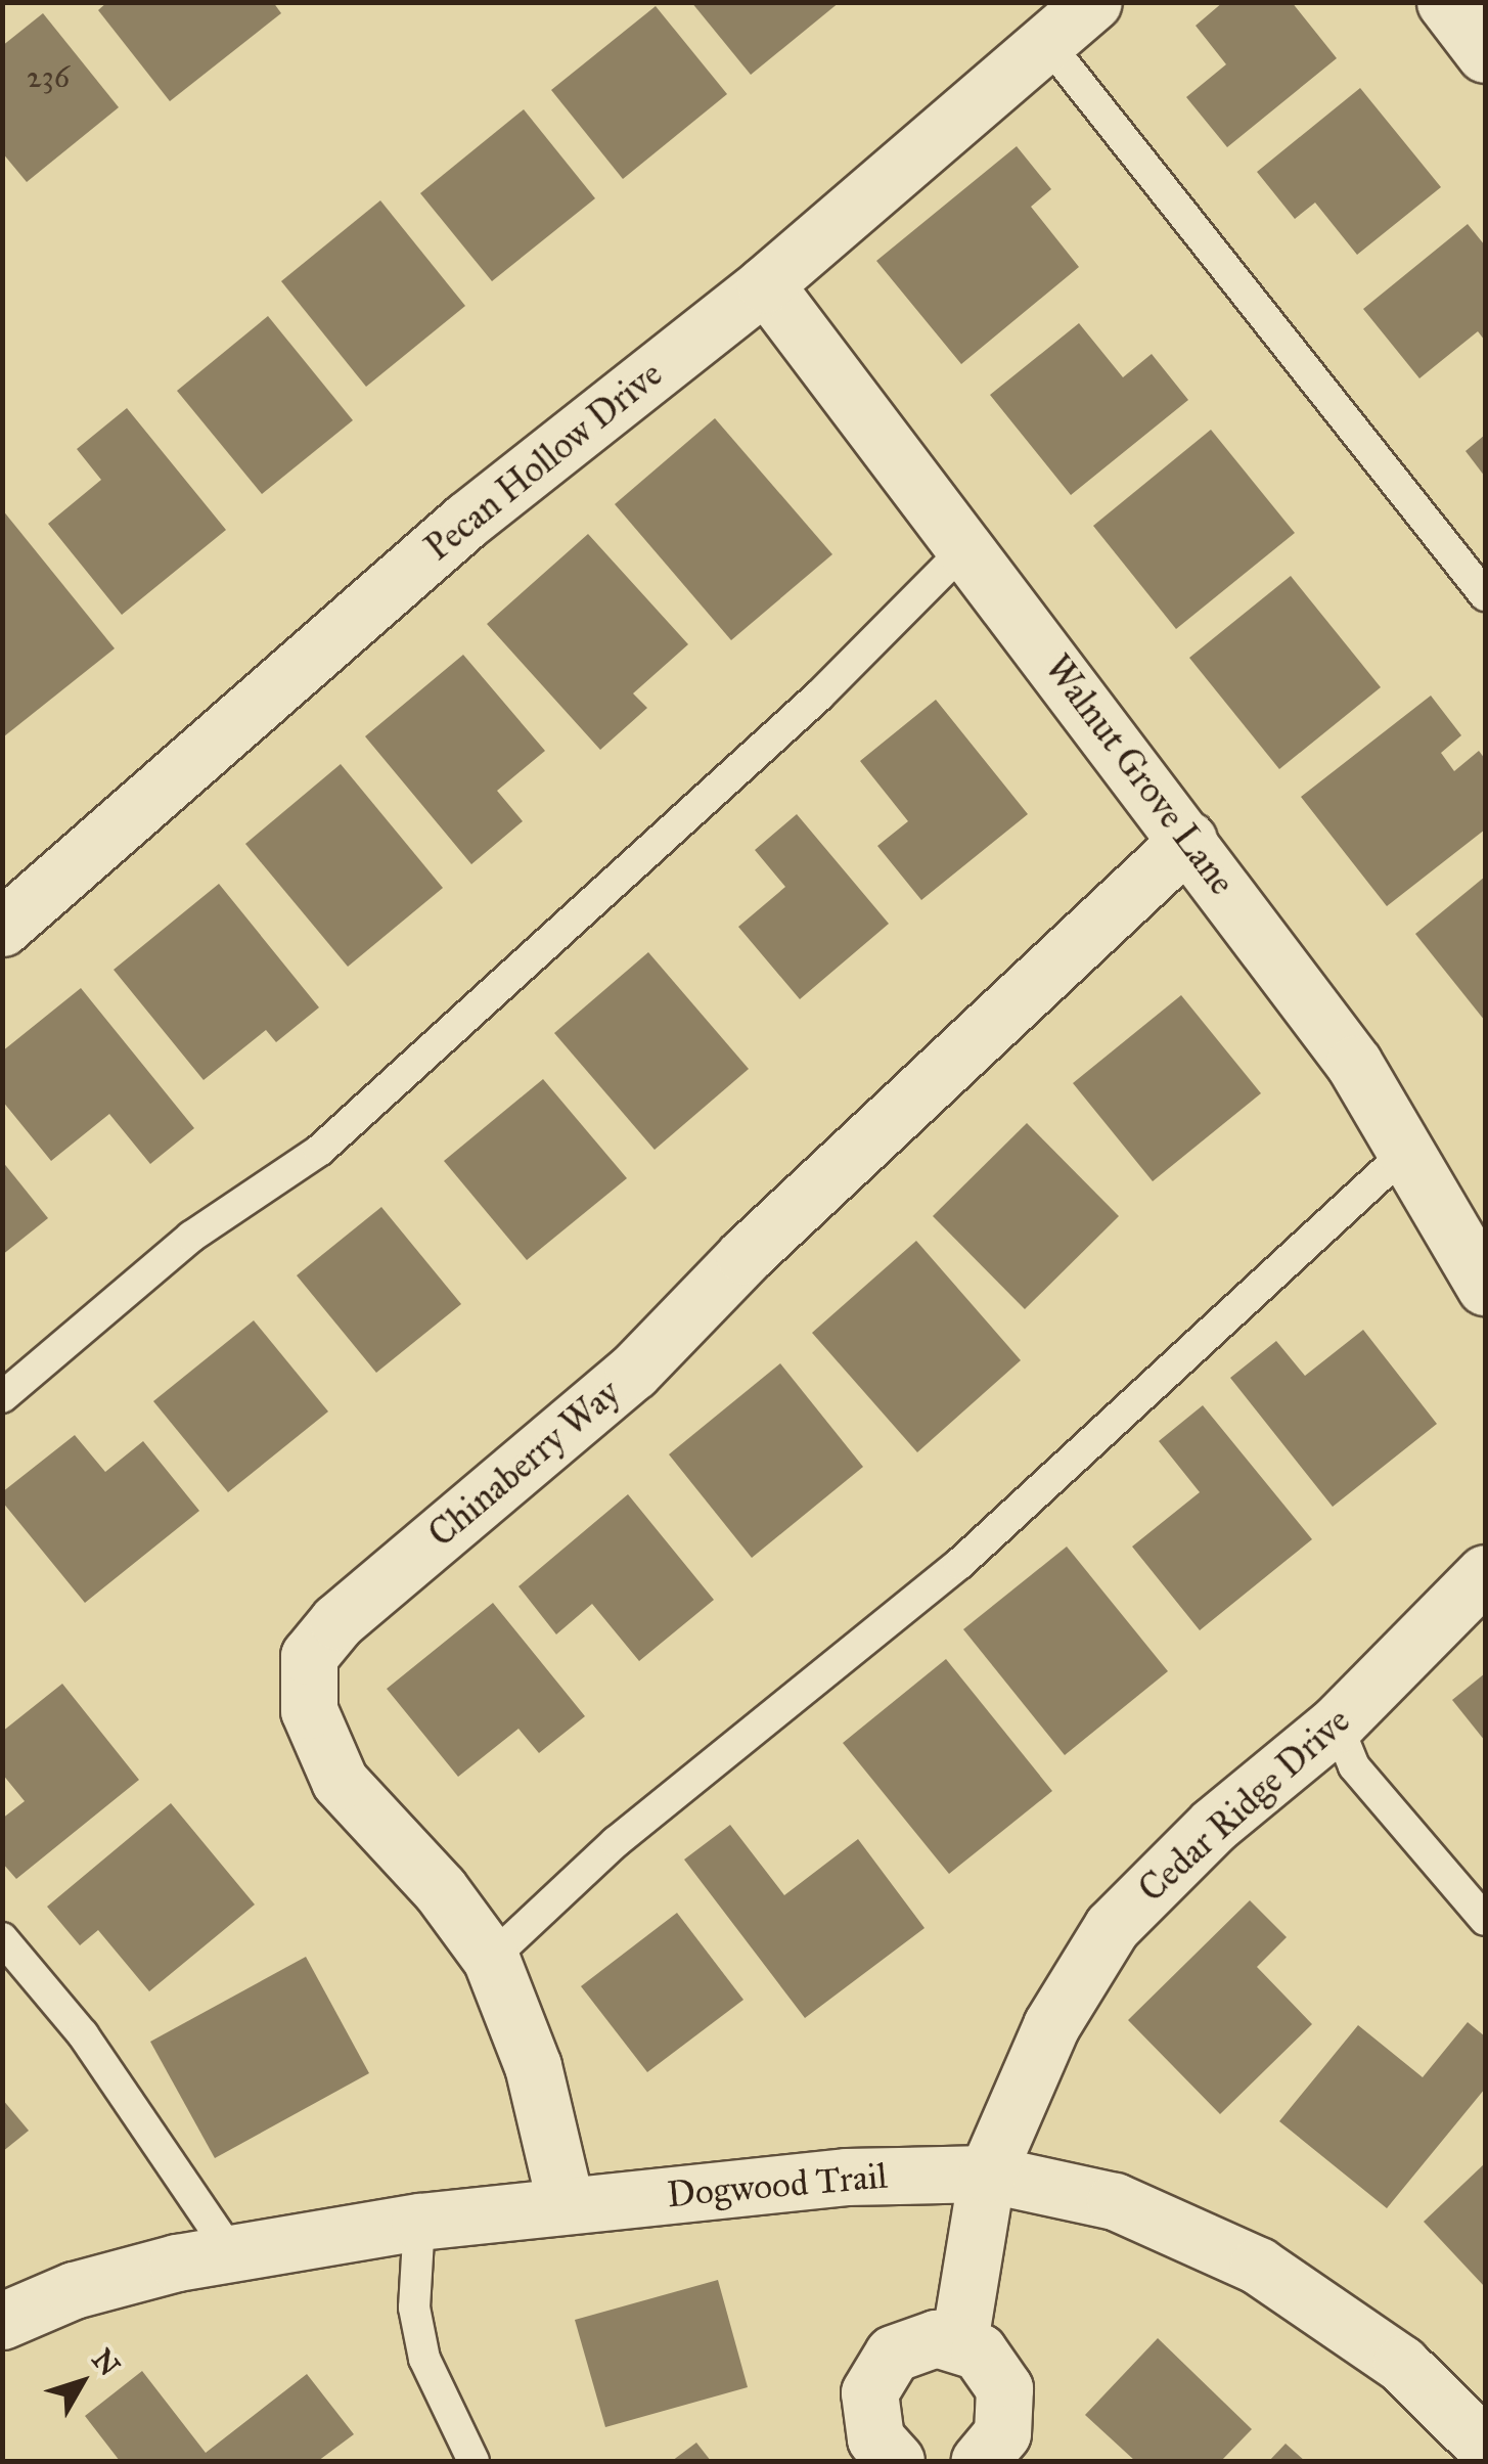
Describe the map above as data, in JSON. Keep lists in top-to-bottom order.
{
  "streets": {
    "street": [
      "Pecan Hollow Drive",
      "Walnut Grove Lane",
      "Chinaberry Way",
      "Cedar Ridge Drive",
      "Dogwood Trail"
    ]
  },
  "crossings": [
    ["Pecan Hollow Drive", "Walnut Grove Lane"],
    ["Walnut Grove Lane", "Chinaberry Way"],
    ["Chinaberry Way", "Dogwood Trail"],
    ["Cedar Ridge Drive", "Dogwood Trail"]
  ],
  "house_numbers": ["236"],
  "north": "top right"
}
